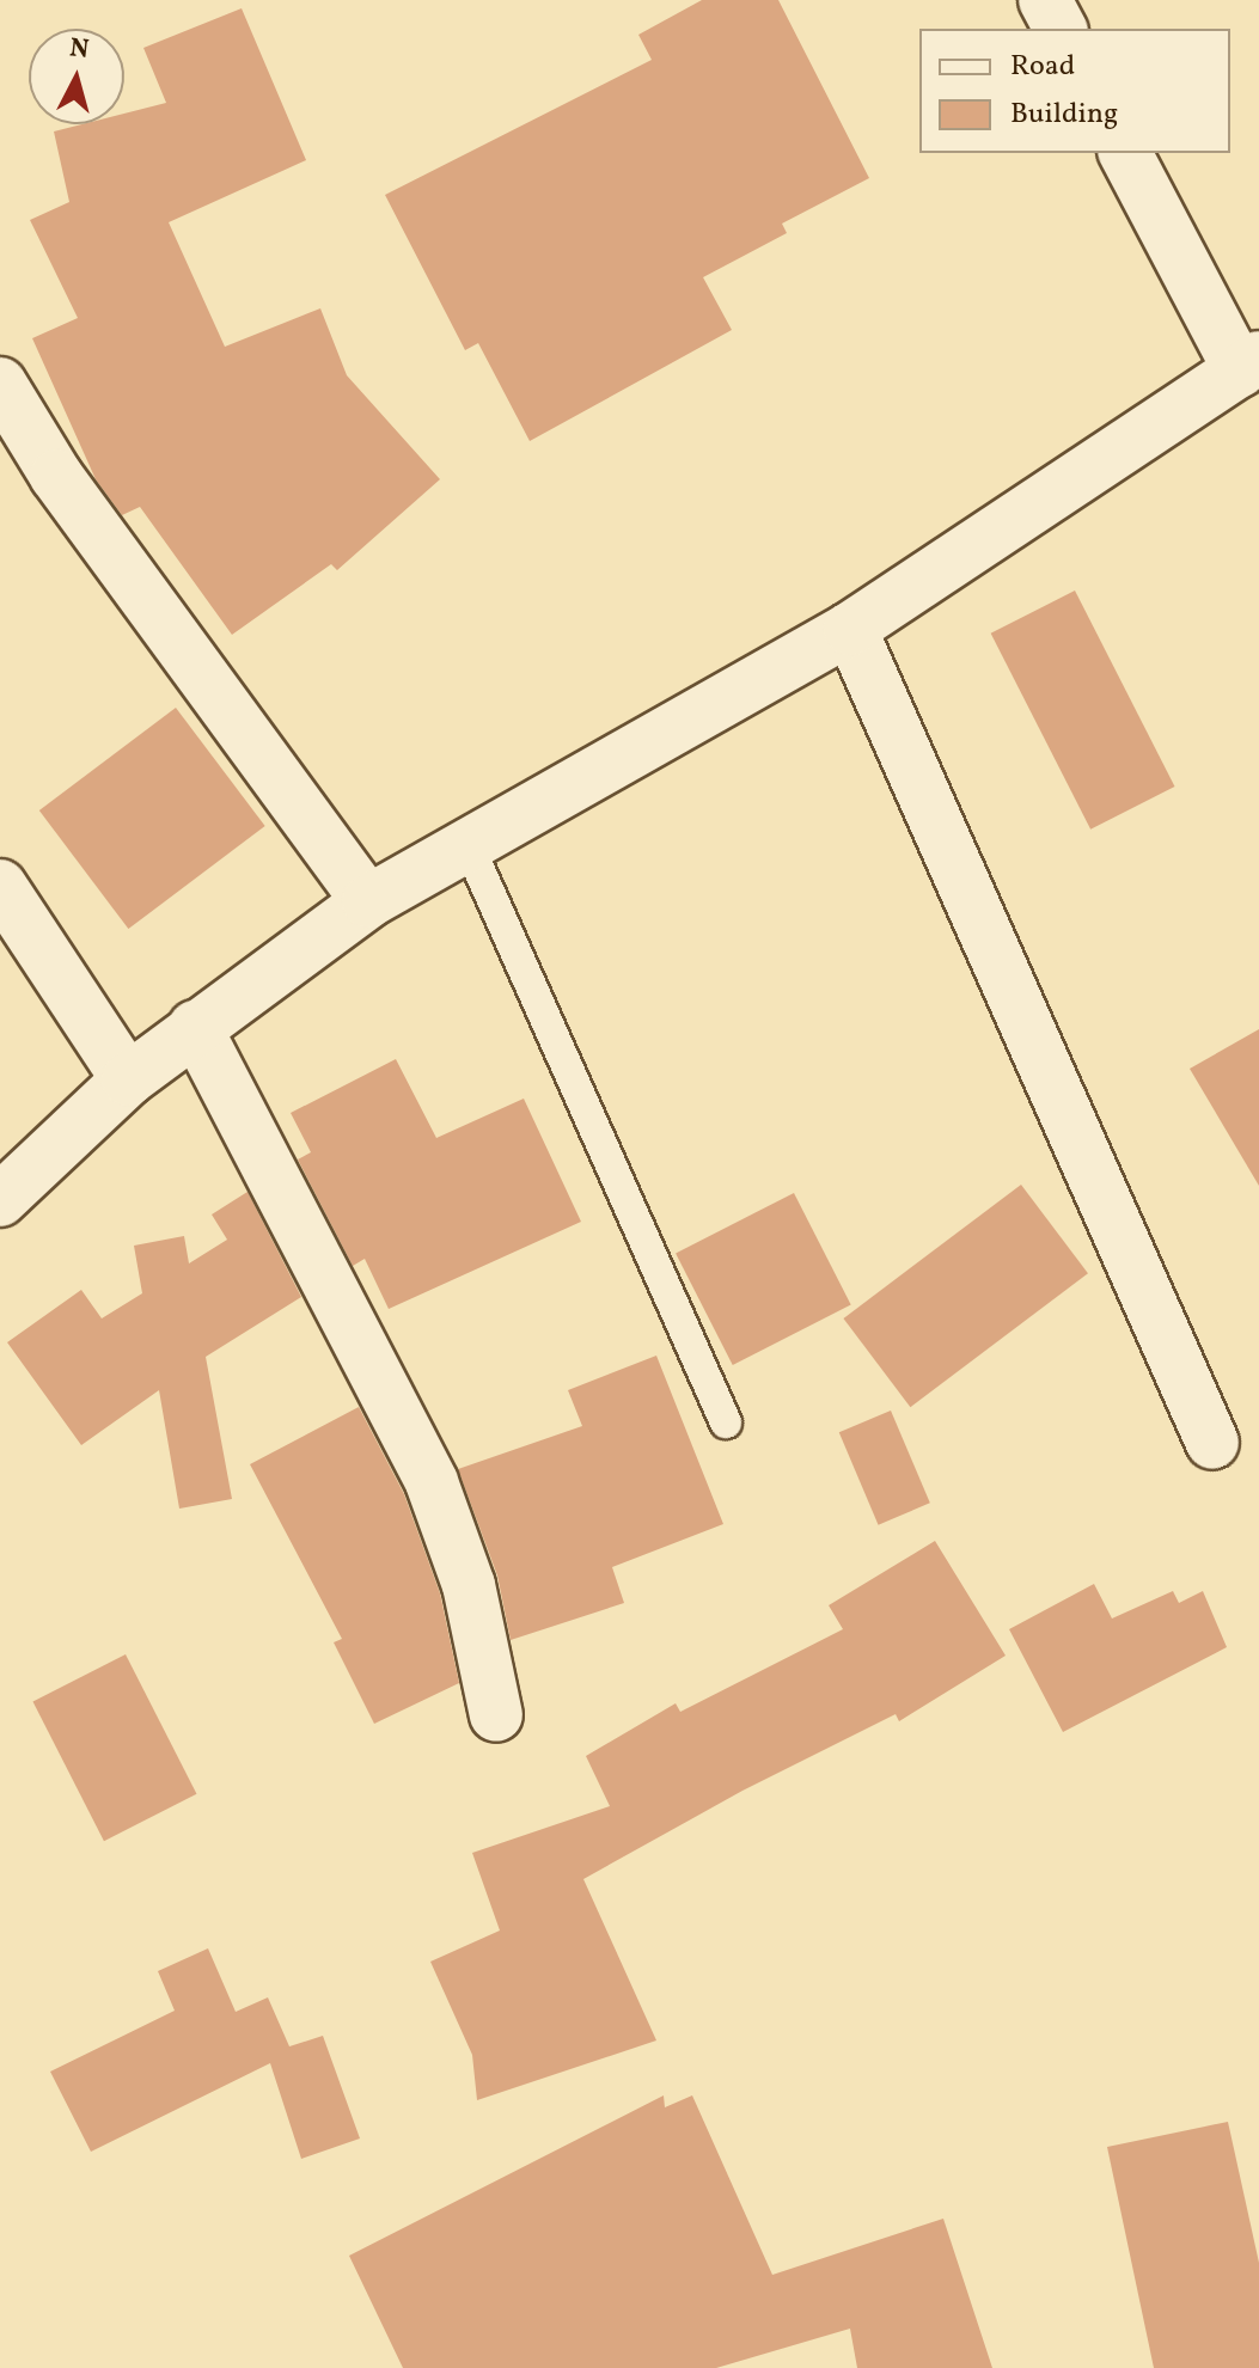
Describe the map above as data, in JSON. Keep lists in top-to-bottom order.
{
  "legend": ["Road", "Building"],
  "north": "top"
}
